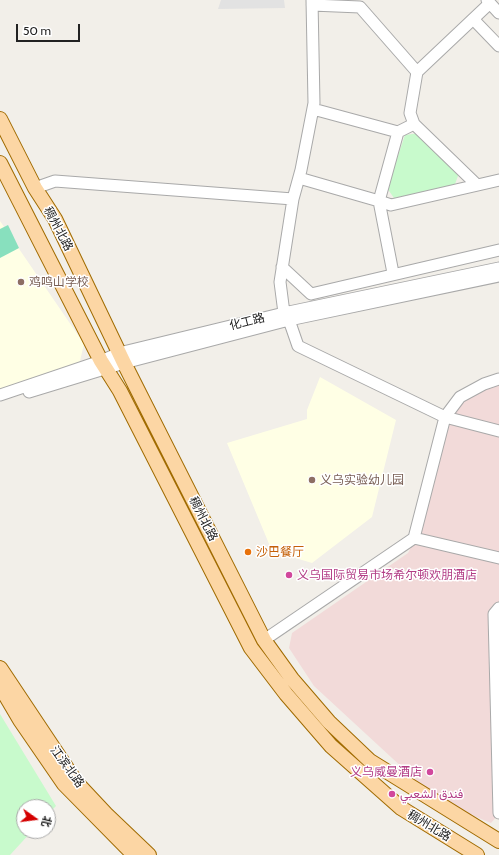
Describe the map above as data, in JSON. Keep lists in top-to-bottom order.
{
  "streets": {
    "main road": ["稠州北路", "江滨北路"],
    "street": ["化工路"]
  },
  "crossings": [
    ["稠州北路", "化工路"]
  ],
  "places": [
    "鸡鸣山学校",
    "义乌实验幼儿园",
    "沙巴餐厅",
    "义乌国际贸易市场希尔顿欢朋酒店",
    "义乌威曼酒店",
    "فندق الشعبي"
  ],
  "scale_bar": "50 m",
  "north": "right"
}
